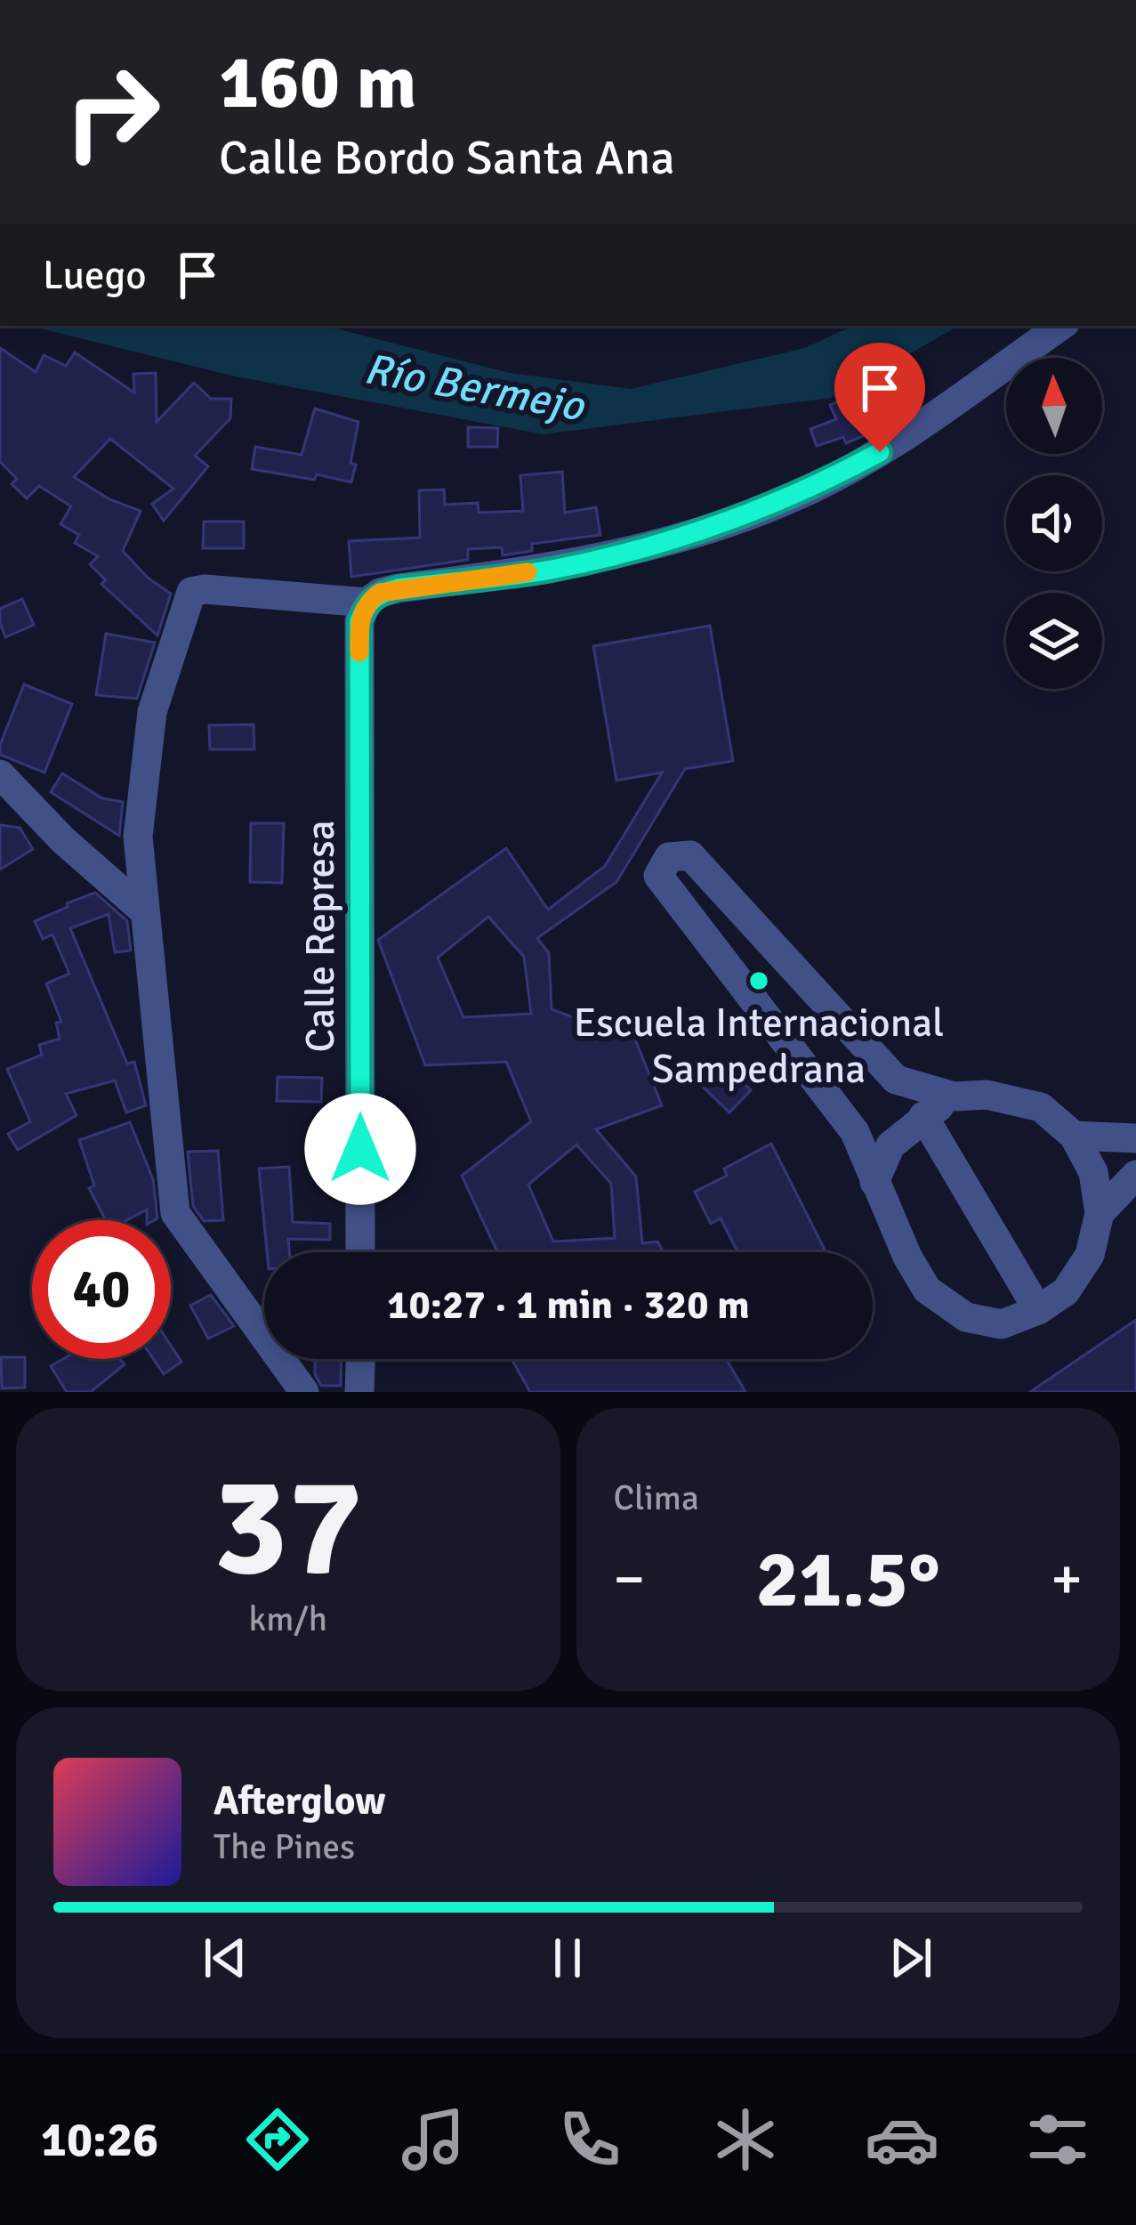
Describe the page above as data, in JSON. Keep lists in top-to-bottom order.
{
  "streets": {
    "street": ["Calle Represa"]
  },
  "water": ["Río Bermejo"],
  "places": ["Escuela Internacional Sampedrana"],
  "north": "top",
  "page": {
    "turn": ["160 m", "Calle Bordo Santa Ana"],
    "then": "Luego",
    "limit": "40",
    "trip": "10:27 · 1 min · 320 m",
    "tile": [
      ["37", "km/h"],
      "Clima"
    ],
    "heat": ["−", "21.5°", "+"],
    "song": ["Afterglow", "The Pines"],
    "tabs": "10:26"
  }
}
